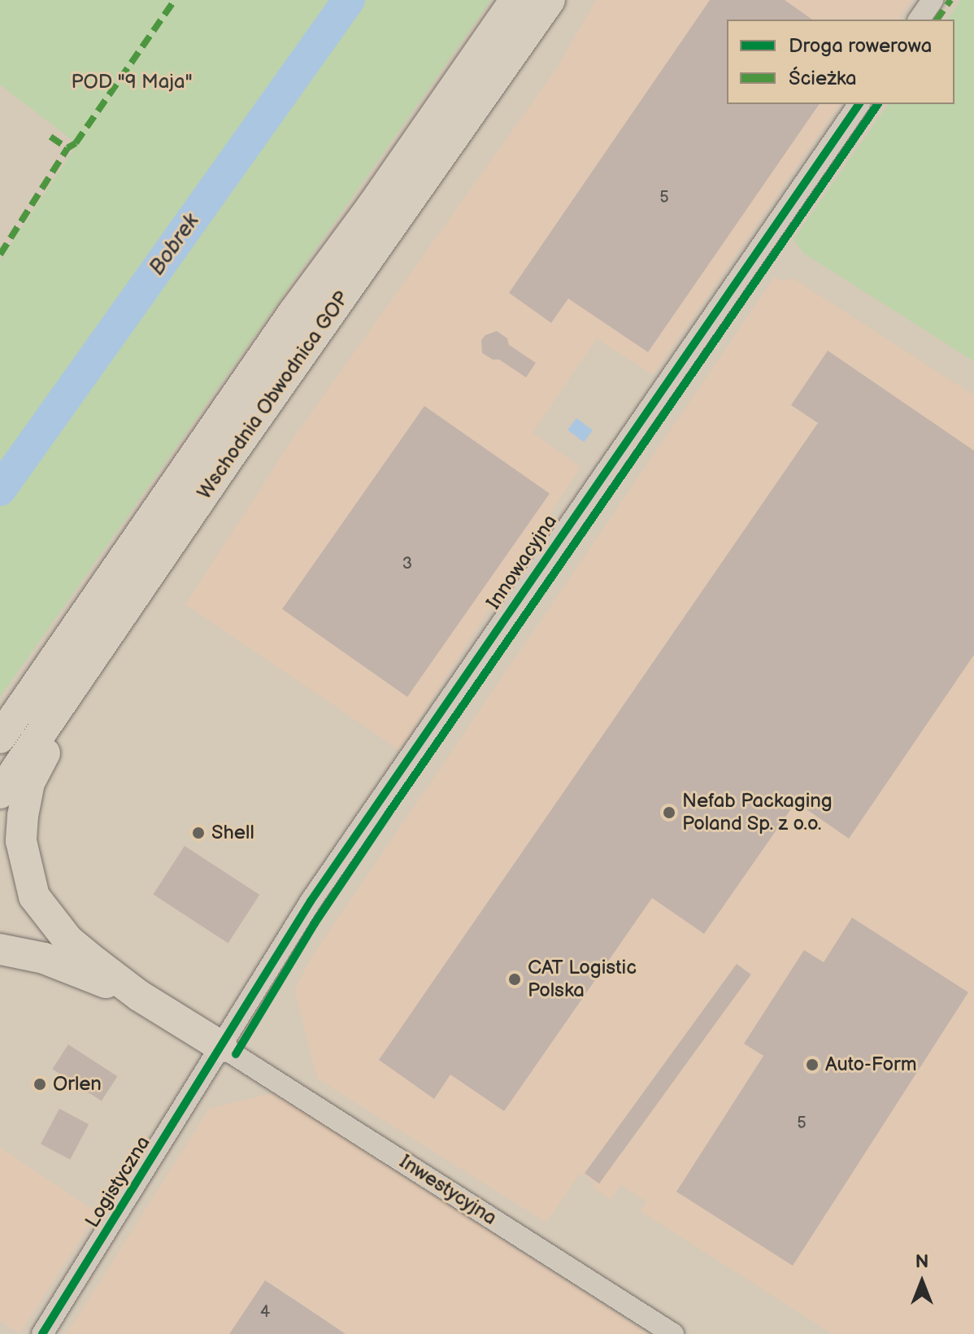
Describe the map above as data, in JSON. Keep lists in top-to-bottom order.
{
  "streets": {
    "highway": ["Wschodnia Obwodnica GOP"],
    "street": ["Innowacyjna", "Logistyczna", "Inwestycyjna"]
  },
  "crossings": [
    ["Innowacyjna", "Logistyczna"],
    ["Innowacyjna", "Inwestycyjna"],
    ["Logistyczna", "Inwestycyjna"]
  ],
  "water": ["Bobrek"],
  "parks": ["POD \"9 Maja\""],
  "places": [
    "Nefab Packaging Poland Sp. z o.o.",
    "Shell",
    "CAT Logistic Polska",
    "Auto-Form",
    "Orlen"
  ],
  "house_numbers": [
    "5",
    "3",
    "5",
    "4"
  ],
  "legend": ["Droga rowerowa", "Ścieżka"],
  "north": "top"
}
